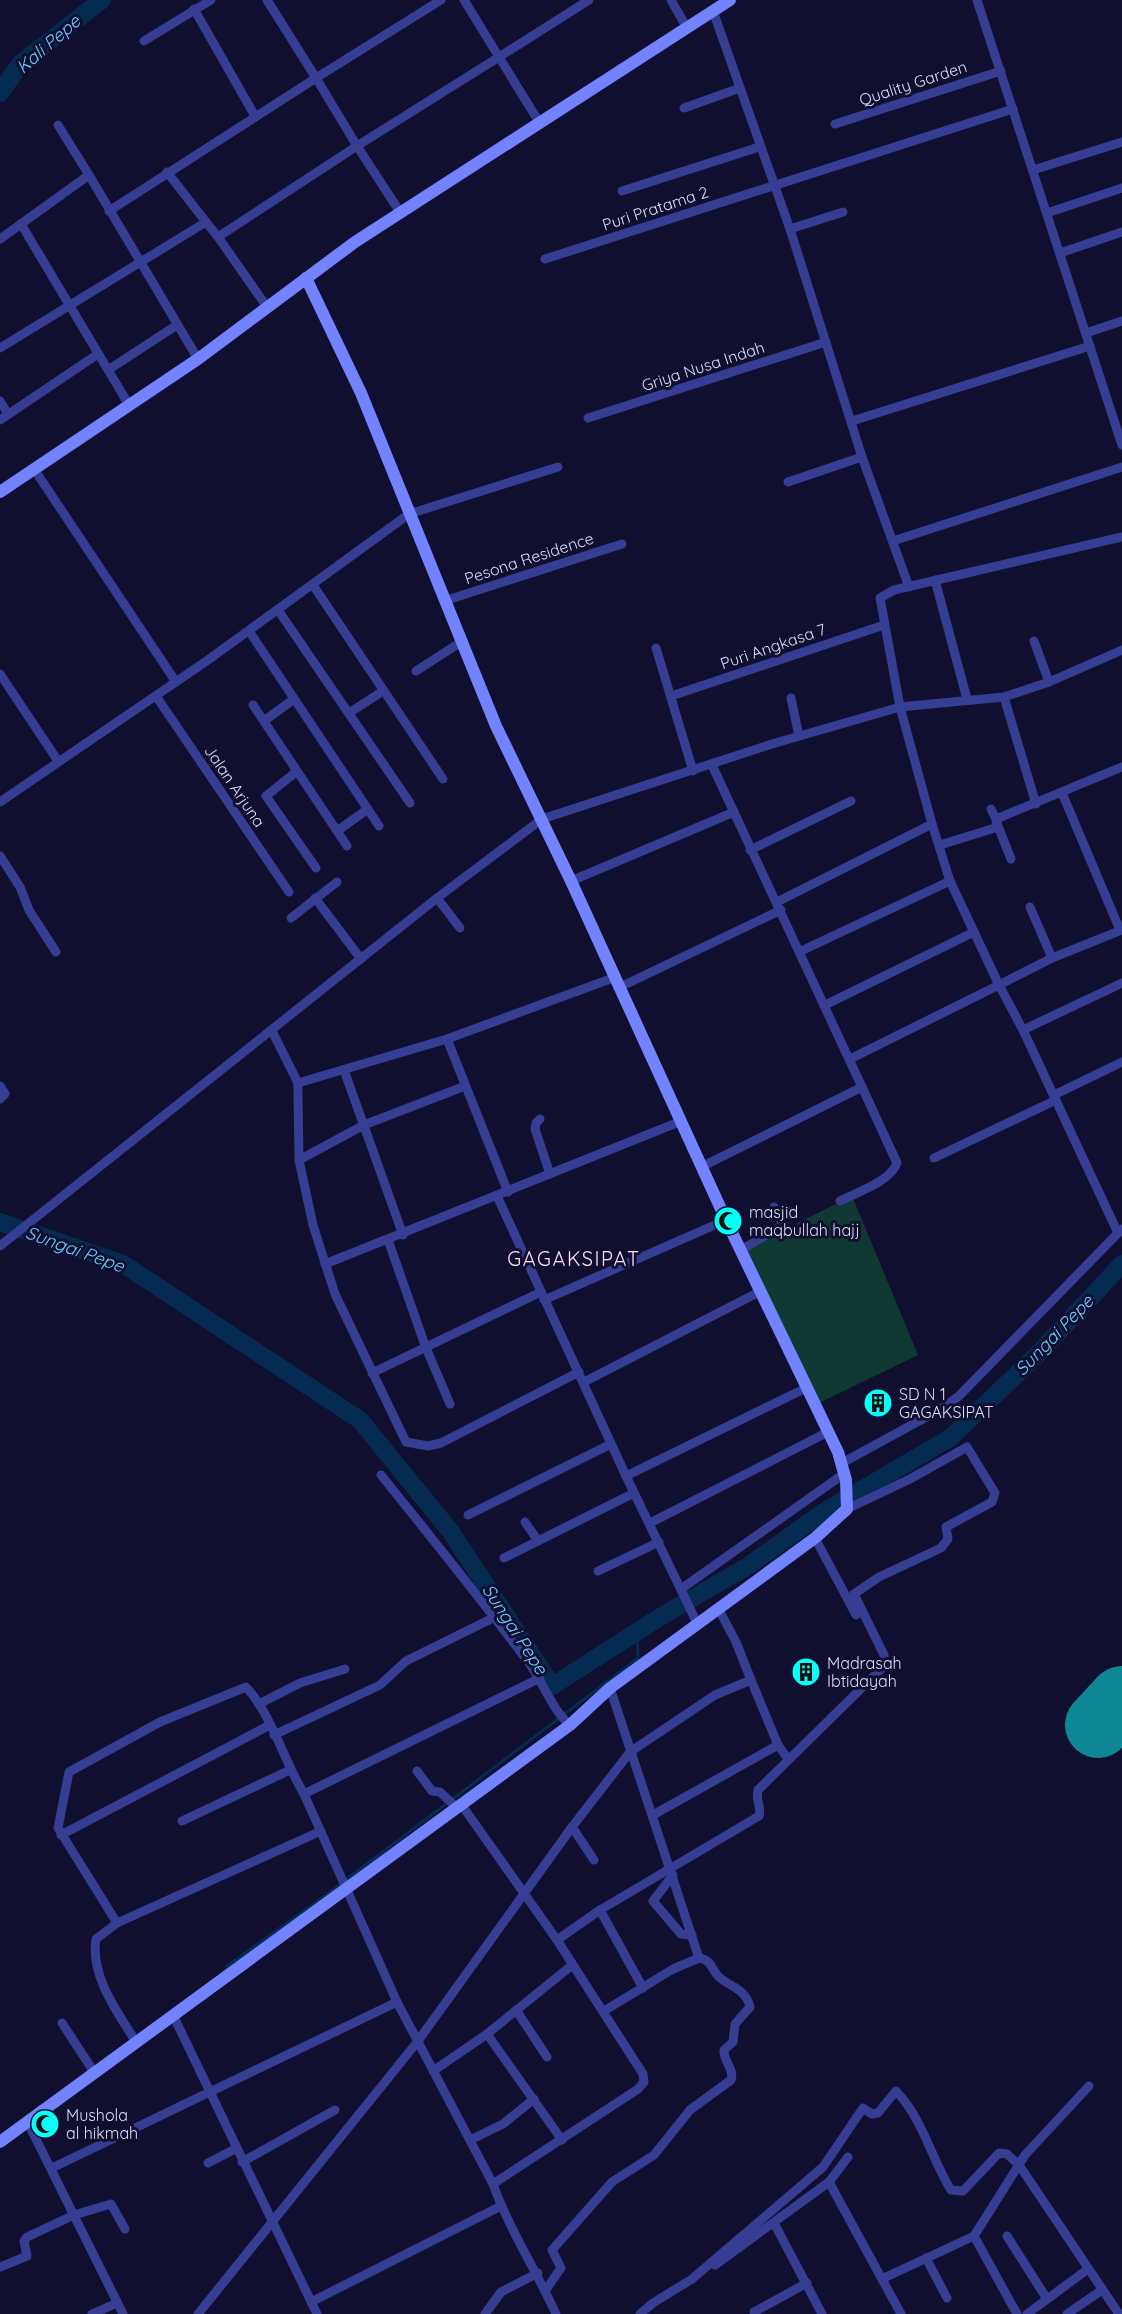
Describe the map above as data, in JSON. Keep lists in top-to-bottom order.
{
  "streets": {
    "street": [
      "Quality Garden",
      "Puri Pratama 2",
      "Griya Nusa Indah",
      "Pesona Residence",
      "Puri Angkasa 7",
      "Jalan Arjuna"
    ]
  },
  "districts": ["GAGAKSIPAT"],
  "water": ["Kali Pepe", "Sungai Pepe"],
  "places": {
    "mosque": ["masjid maqbullah hajj", "Mushola al hikmah"],
    "building": ["SD N 1 GAGAKSIPAT", "Madrasah Ibtidayah"]
  }
}
